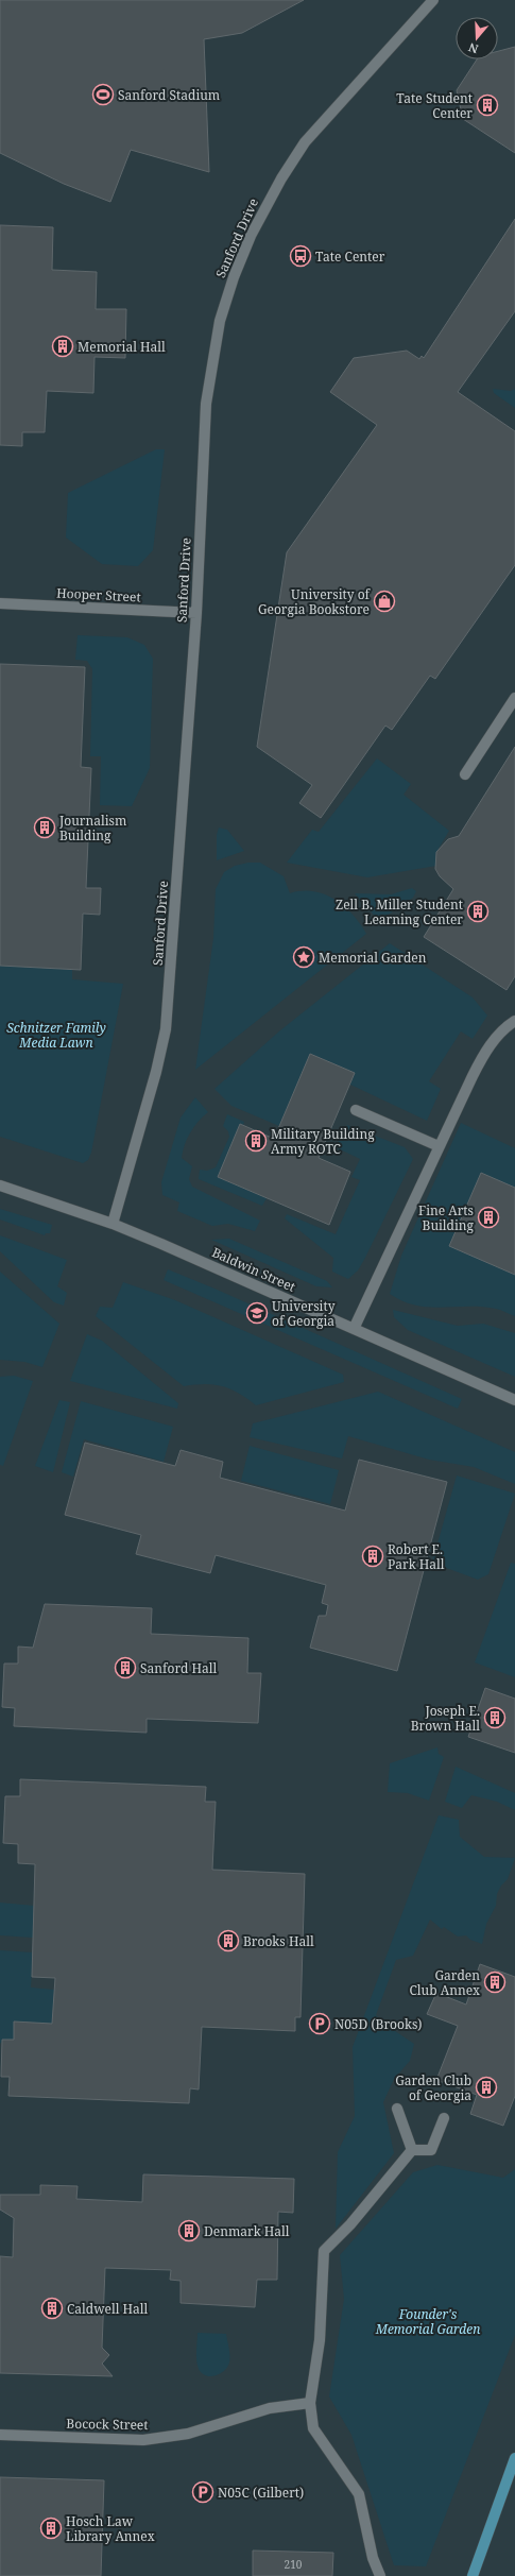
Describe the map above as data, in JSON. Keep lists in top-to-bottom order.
{
  "streets": {
    "street": [
      "Sanford Drive",
      "Hooper Street",
      "Baldwin Street",
      "Bocock Street"
    ]
  },
  "crossings": [
    ["Sanford Drive", "Hooper Street"],
    ["Sanford Drive", "Baldwin Street"]
  ],
  "parks": ["Schnitzer Family Media Lawn", "Founder's Memorial Garden"],
  "places": {
    "sports": ["Sanford Stadium"],
    "building": [
      "Tate Student Center",
      "Memorial Hall",
      "Journalism Building",
      "Zell B. Miller Student Learning Center",
      "Military Building Army ROTC",
      "Fine Arts Building",
      "Robert E. Park Hall",
      "Sanford Hall",
      "Joseph E. Brown Hall",
      "Brooks Hall",
      "Garden Club Annex",
      "Garden Club of Georgia",
      "Denmark Hall",
      "Caldwell Hall",
      "Hosch Law Library Annex"
    ],
    "bus stop": ["Tate Center"],
    "shop": ["University of Georgia Bookstore"],
    "place": ["Memorial Garden"],
    "school or university": ["University of Georgia"],
    "parking": ["N05D (Brooks)", "N05C (Gilbert)"]
  },
  "house_numbers": ["210"],
  "north": "bottom"
}
